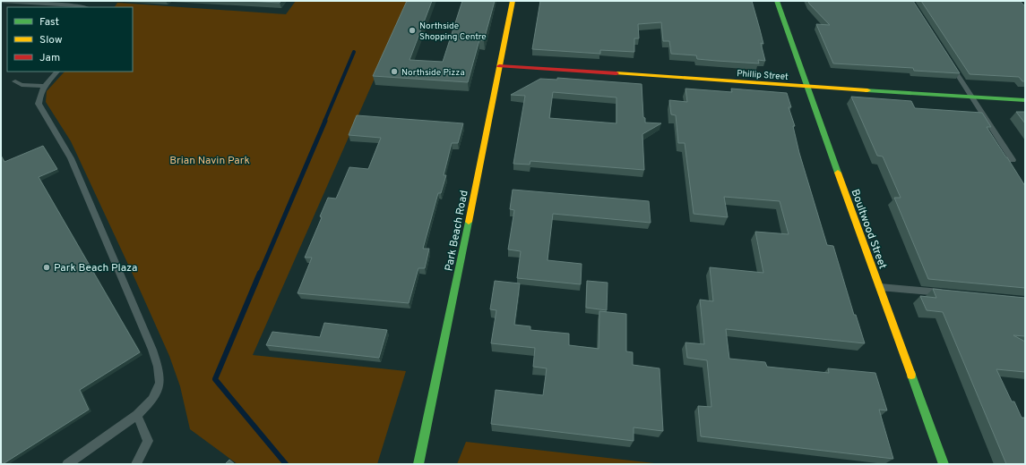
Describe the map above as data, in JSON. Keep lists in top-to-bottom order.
{
  "streets": {
    "street": ["Phillip Street", "Boultwood Street", "Park Beach Road"]
  },
  "crossings": [
    ["Phillip Street", "Boultwood Street"],
    ["Phillip Street", "Park Beach Road"]
  ],
  "parks": ["Brian Navin Park"],
  "places": ["Northside Shopping Centre", "Northside Pizza", "Park Beach Plaza"],
  "legend": ["Fast", "Slow", "Jam"]
}
